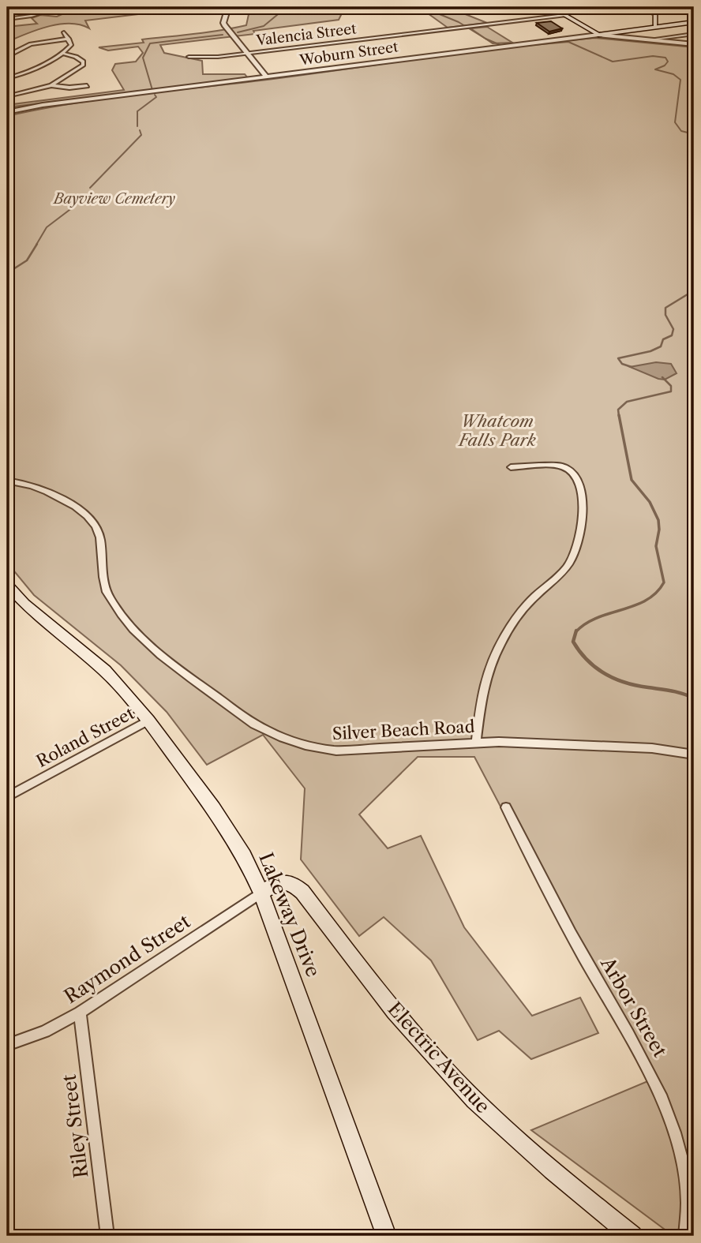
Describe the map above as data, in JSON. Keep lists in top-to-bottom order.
{
  "streets": {
    "main road": ["Woburn Street", "Lakeway Drive", "Electric Avenue"],
    "street": [
      "Valencia Street",
      "Silver Beach Road",
      "Roland Street",
      "Raymond Street",
      "Arbor Street",
      "Riley Street"
    ]
  },
  "crossings": [
    ["Roland Street", "Lakeway Drive"],
    ["Lakeway Drive", "Raymond Street"],
    ["Lakeway Drive", "Electric Avenue"],
    ["Raymond Street", "Electric Avenue"],
    ["Raymond Street", "Riley Street"]
  ],
  "parks": ["Bayview Cemetery", "Whatcom Falls Park"]
}
